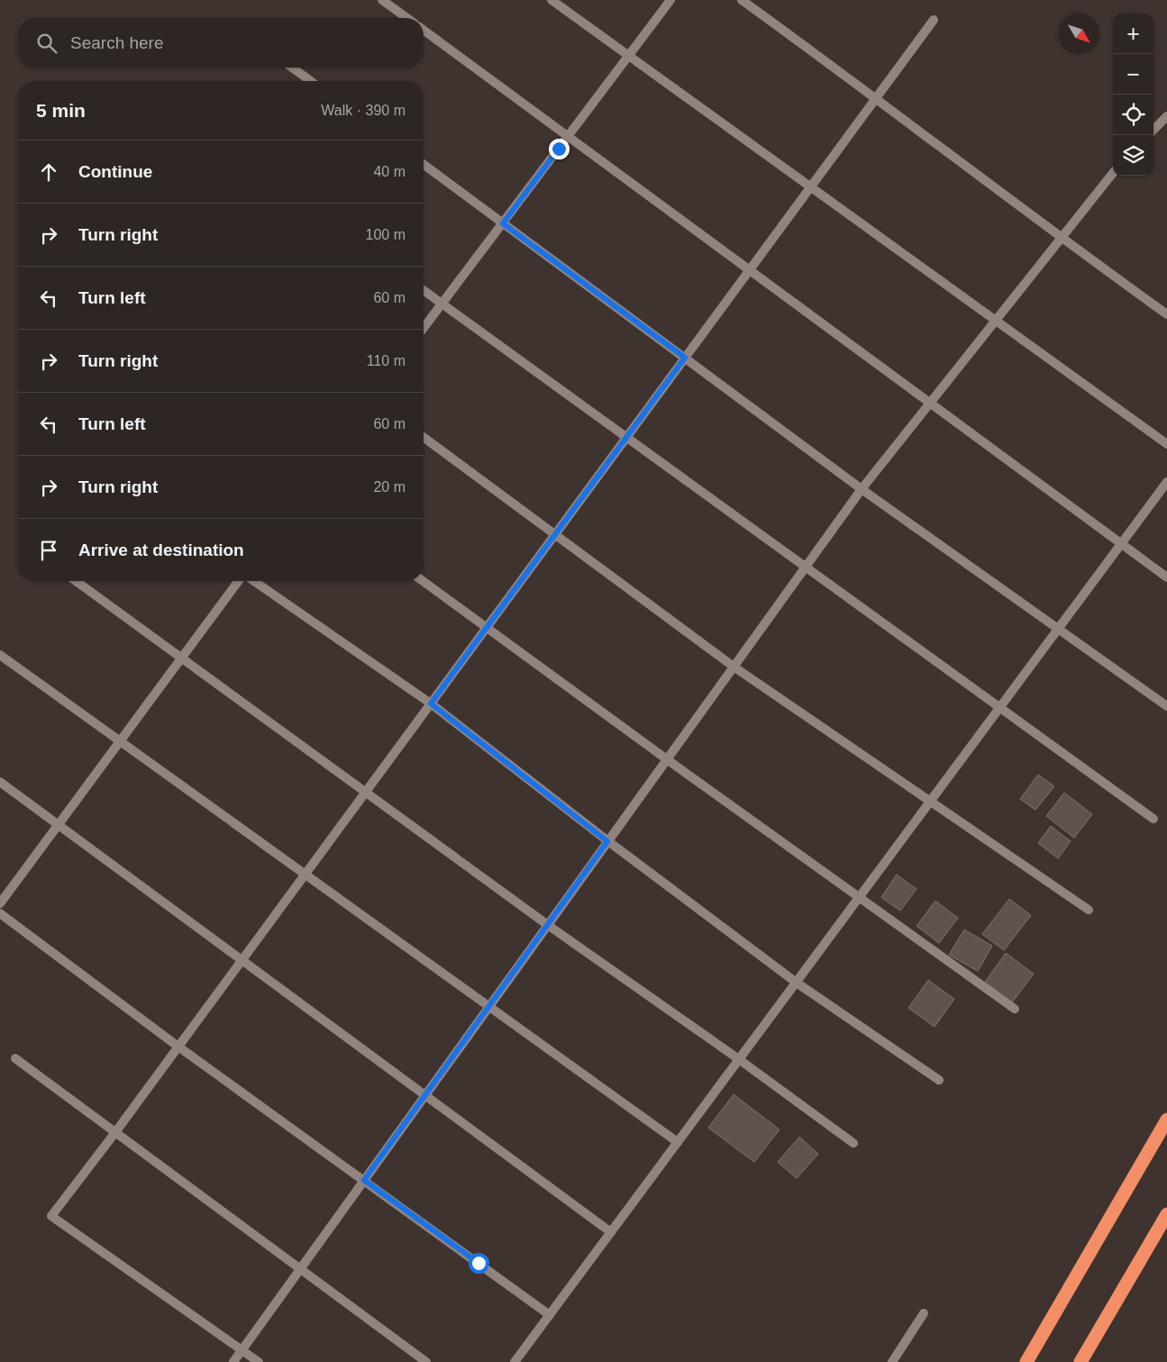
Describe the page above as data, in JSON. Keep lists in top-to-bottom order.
{
  "north": "bottom right",
  "page": {
    "map_buttons": ["+", "−"],
    "search": "Search here",
    "heading": ["5 min", "Walk · 390 m"],
    "list": [
      ["Continue", "40 m"],
      ["Turn right", "100 m"],
      ["Turn left", "60 m"],
      ["Turn right", "110 m"],
      ["Turn left", "60 m"],
      ["Turn right", "20 m"],
      "Arrive at destination"
    ]
  }
}
